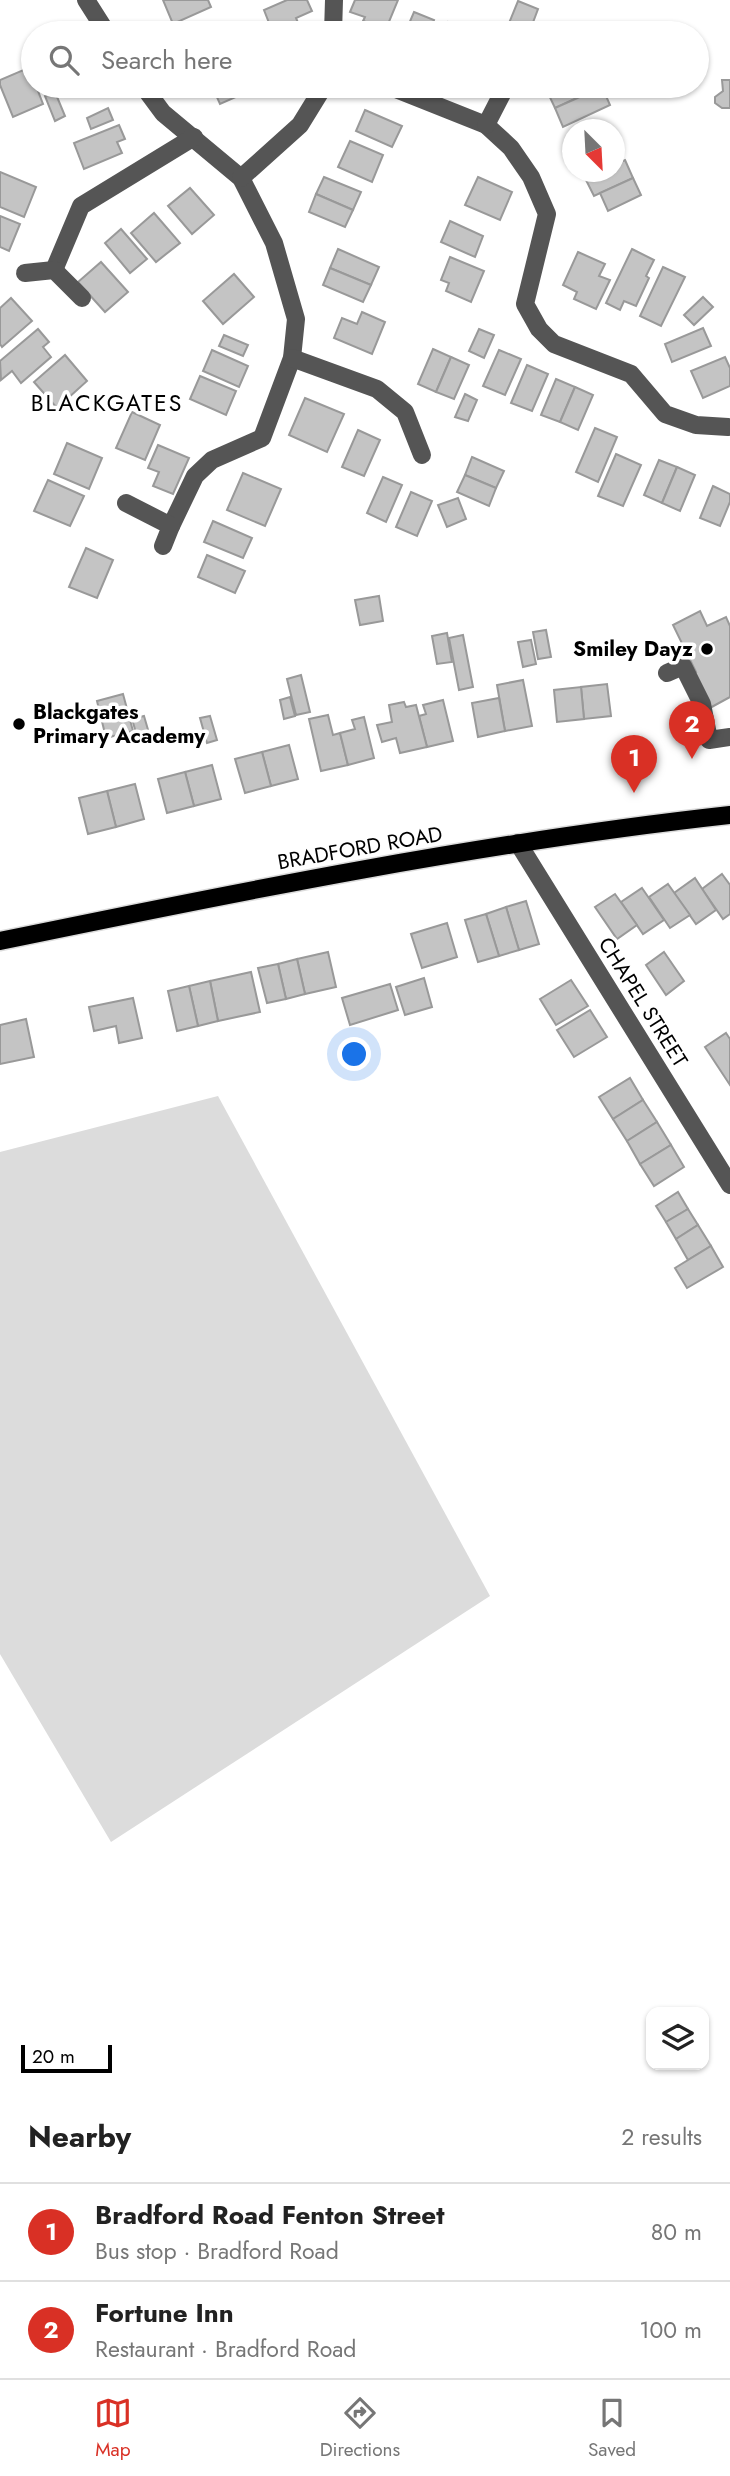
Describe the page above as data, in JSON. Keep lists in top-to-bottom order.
{
  "streets": {
    "main road": ["BRADFORD ROAD"],
    "street": ["CHAPEL STREET"]
  },
  "crossings": [
    ["BRADFORD ROAD", "CHAPEL STREET"]
  ],
  "districts": ["BLACKGATES"],
  "places": ["Smiley Dayz", "Blackgates Primary Academy"],
  "scale_bar": "20 m",
  "north": "bottom right",
  "page": {
    "search": "Search here",
    "pins": ["2", "1"],
    "scale": "20 m",
    "heading": ["Nearby", "2 results"],
    "list": [
      {
        "mark": "1",
        "name": "Bradford Road Fenton Street",
        "note": "Bus stop · Bradford Road",
        "value": "80 m"
      },
      {
        "mark": "2",
        "name": "Fortune Inn",
        "note": "Restaurant · Bradford Road",
        "value": "100 m"
      }
    ],
    "nav": ["Map", "Directions", "Saved"]
  }
}
